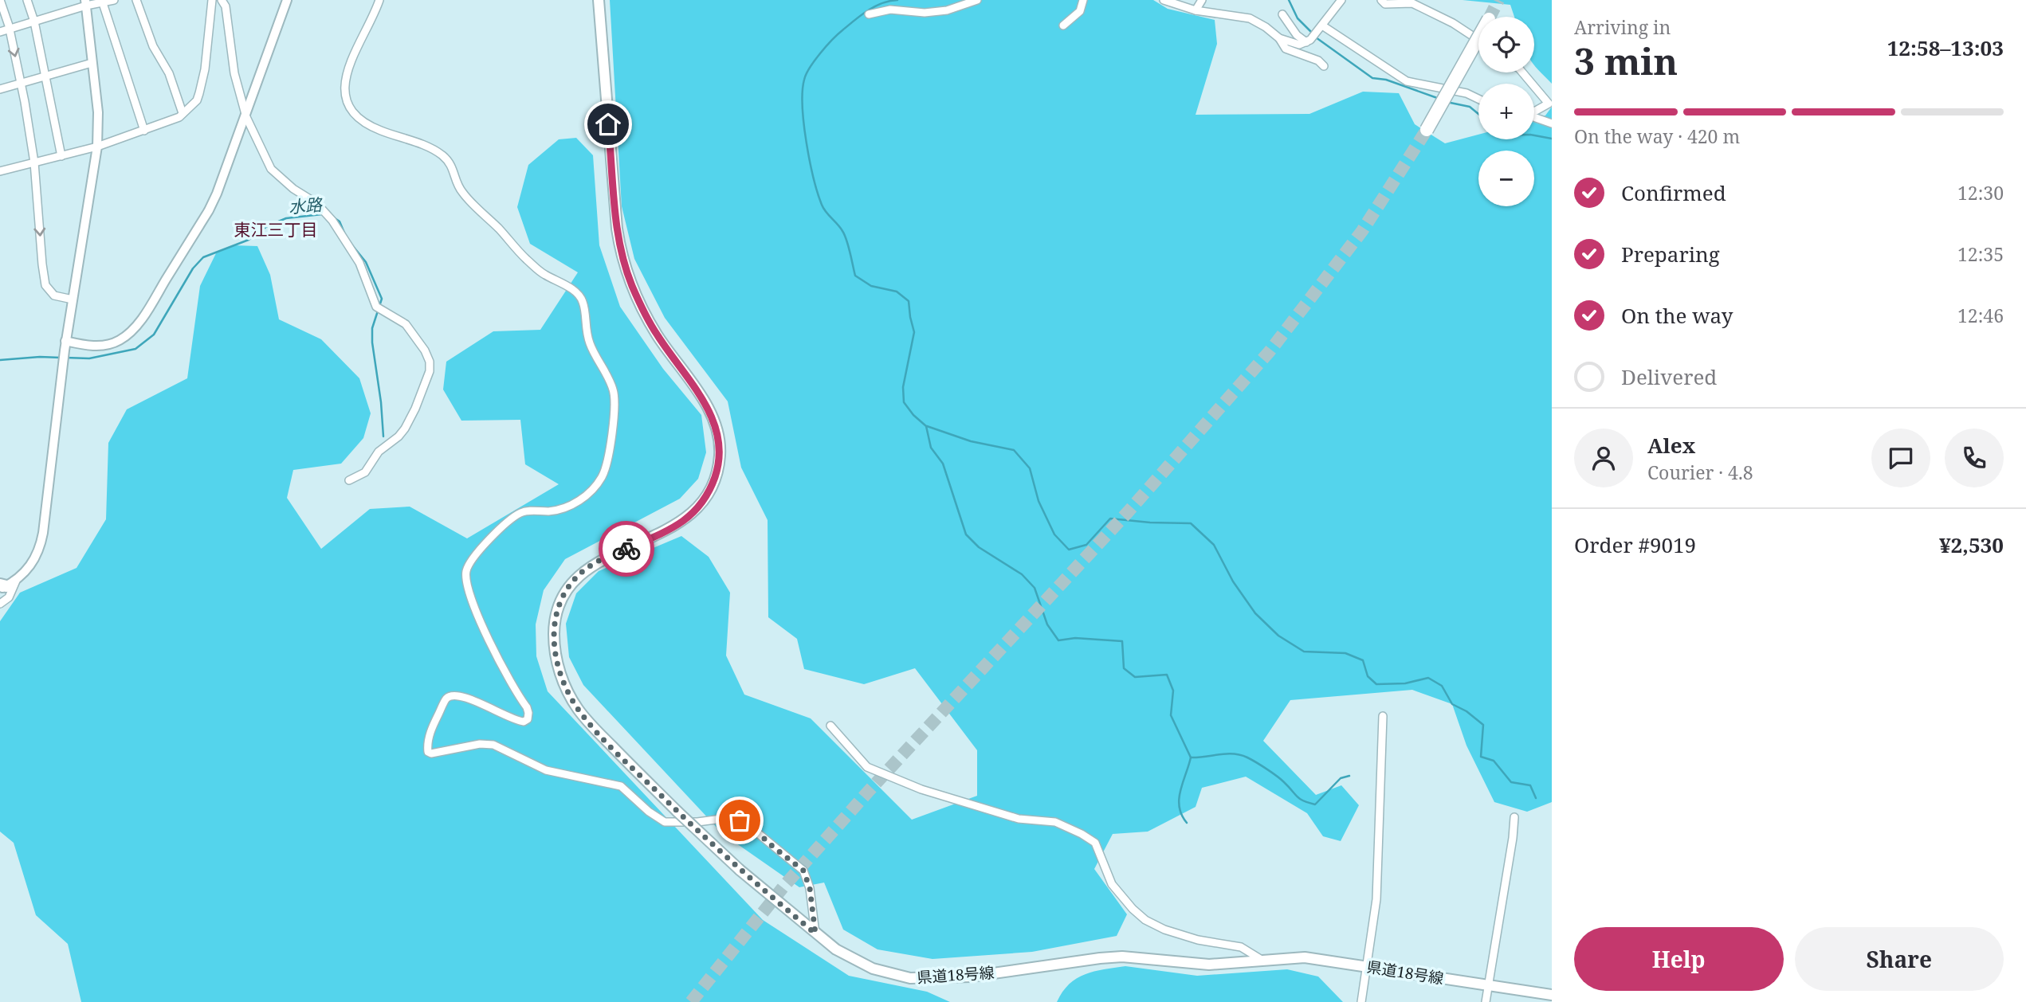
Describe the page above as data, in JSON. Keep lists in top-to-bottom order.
{
  "streets": {
    "main road": ["県道18号線"]
  },
  "districts": ["東江三丁目"],
  "water": ["水路"],
  "page": {
    "heading": ["3 min", "Arriving in", "12:58–13:03"],
    "panel": [
      "Alex",
      "Courier · 4.8",
      "Order #9019",
      "¥2,530"
    ],
    "map_buttons": ["+", "−"],
    "bar": "On the way · 420 m",
    "list": [
      ["Confirmed", "12:30"],
      ["Preparing", "12:35"],
      ["On the way", "12:46"],
      "Delivered"
    ],
    "buttons": ["Help", "Share"]
  }
}
